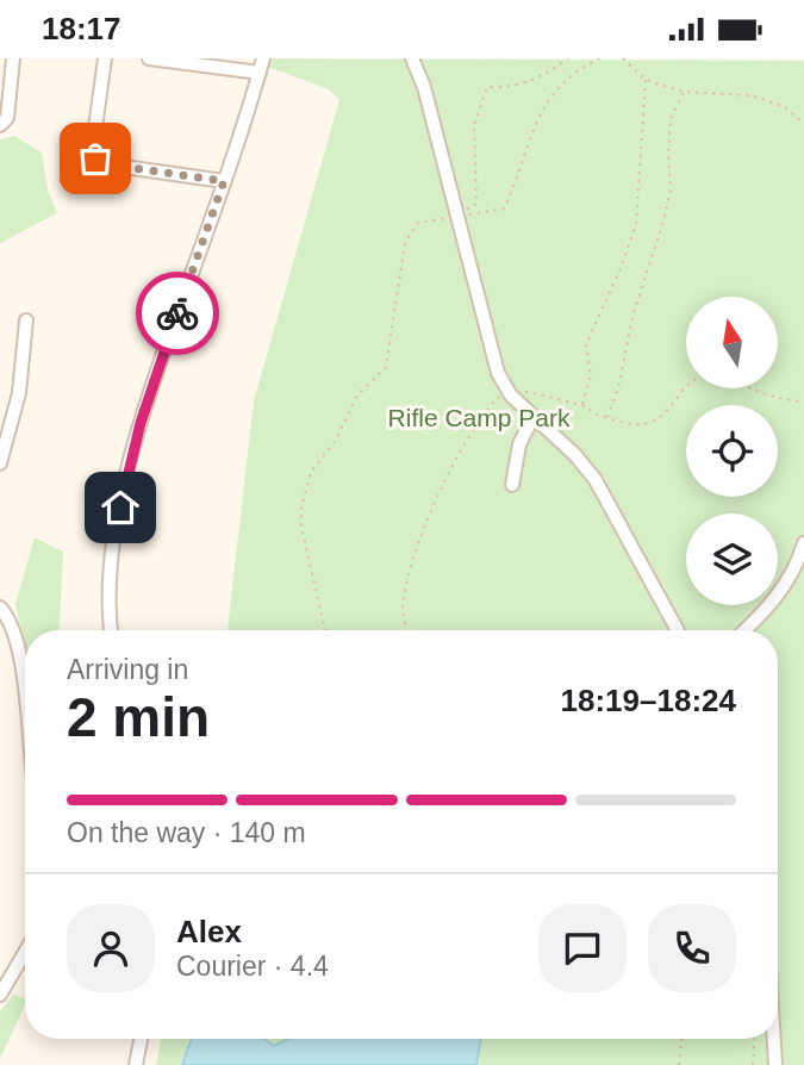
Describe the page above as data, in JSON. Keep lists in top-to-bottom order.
{
  "parks": ["Rifle Camp Park"],
  "north": "top",
  "page": {
    "status": "18:17",
    "heading": ["2 min", "Arriving in", "18:19–18:24"],
    "panel": ["Alex", "Courier · 4.4"],
    "bar": "On the way · 140 m"
  }
}
